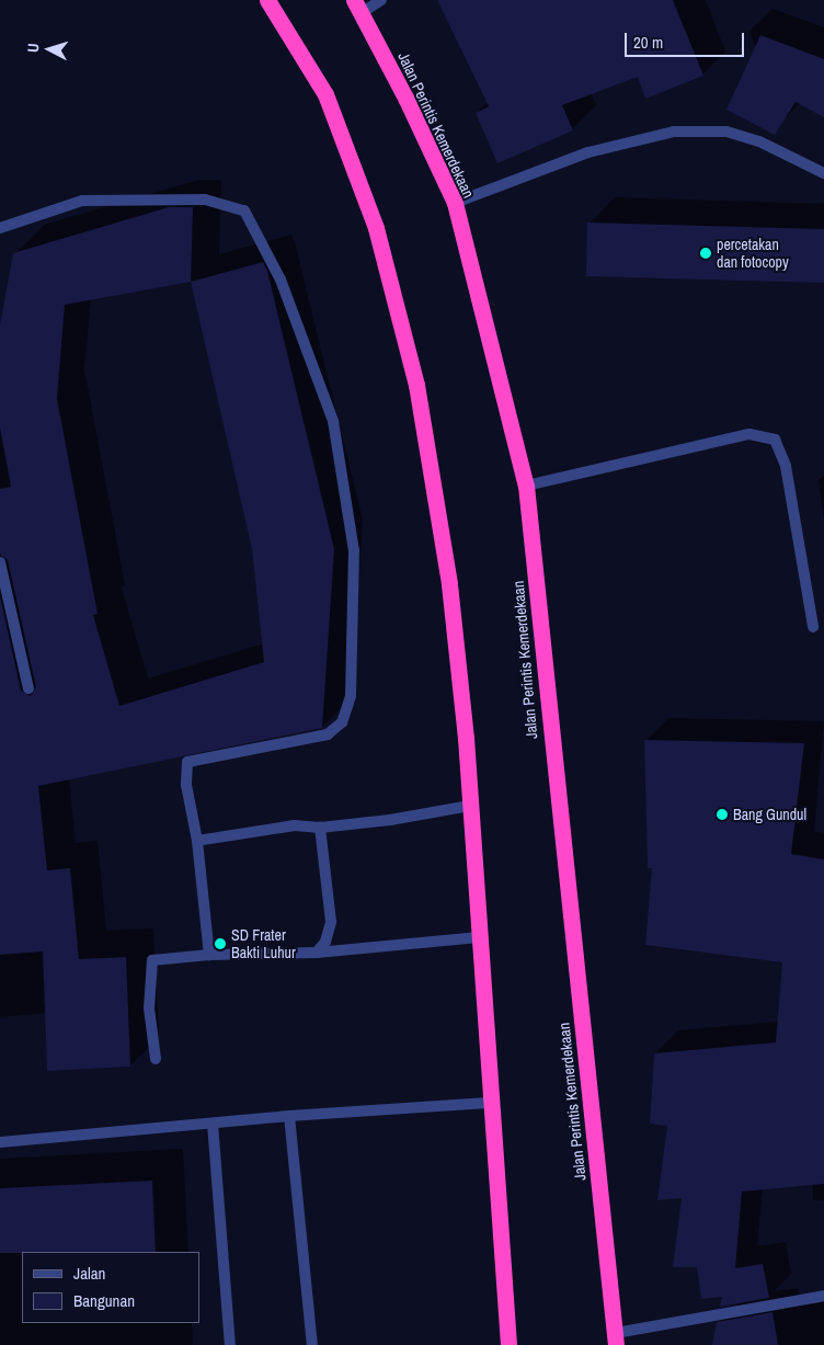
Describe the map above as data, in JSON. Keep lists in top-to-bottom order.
{
  "streets": {
    "highway": ["Jalan Perintis Kemerdekaan"]
  },
  "places": ["percetakan dan fotocopy", "Bang Gundul", "SD Frater Bakti Luhur"],
  "legend": ["Jalan", "Bangunan"],
  "scale_bar": "20 m",
  "north": "left"
}
